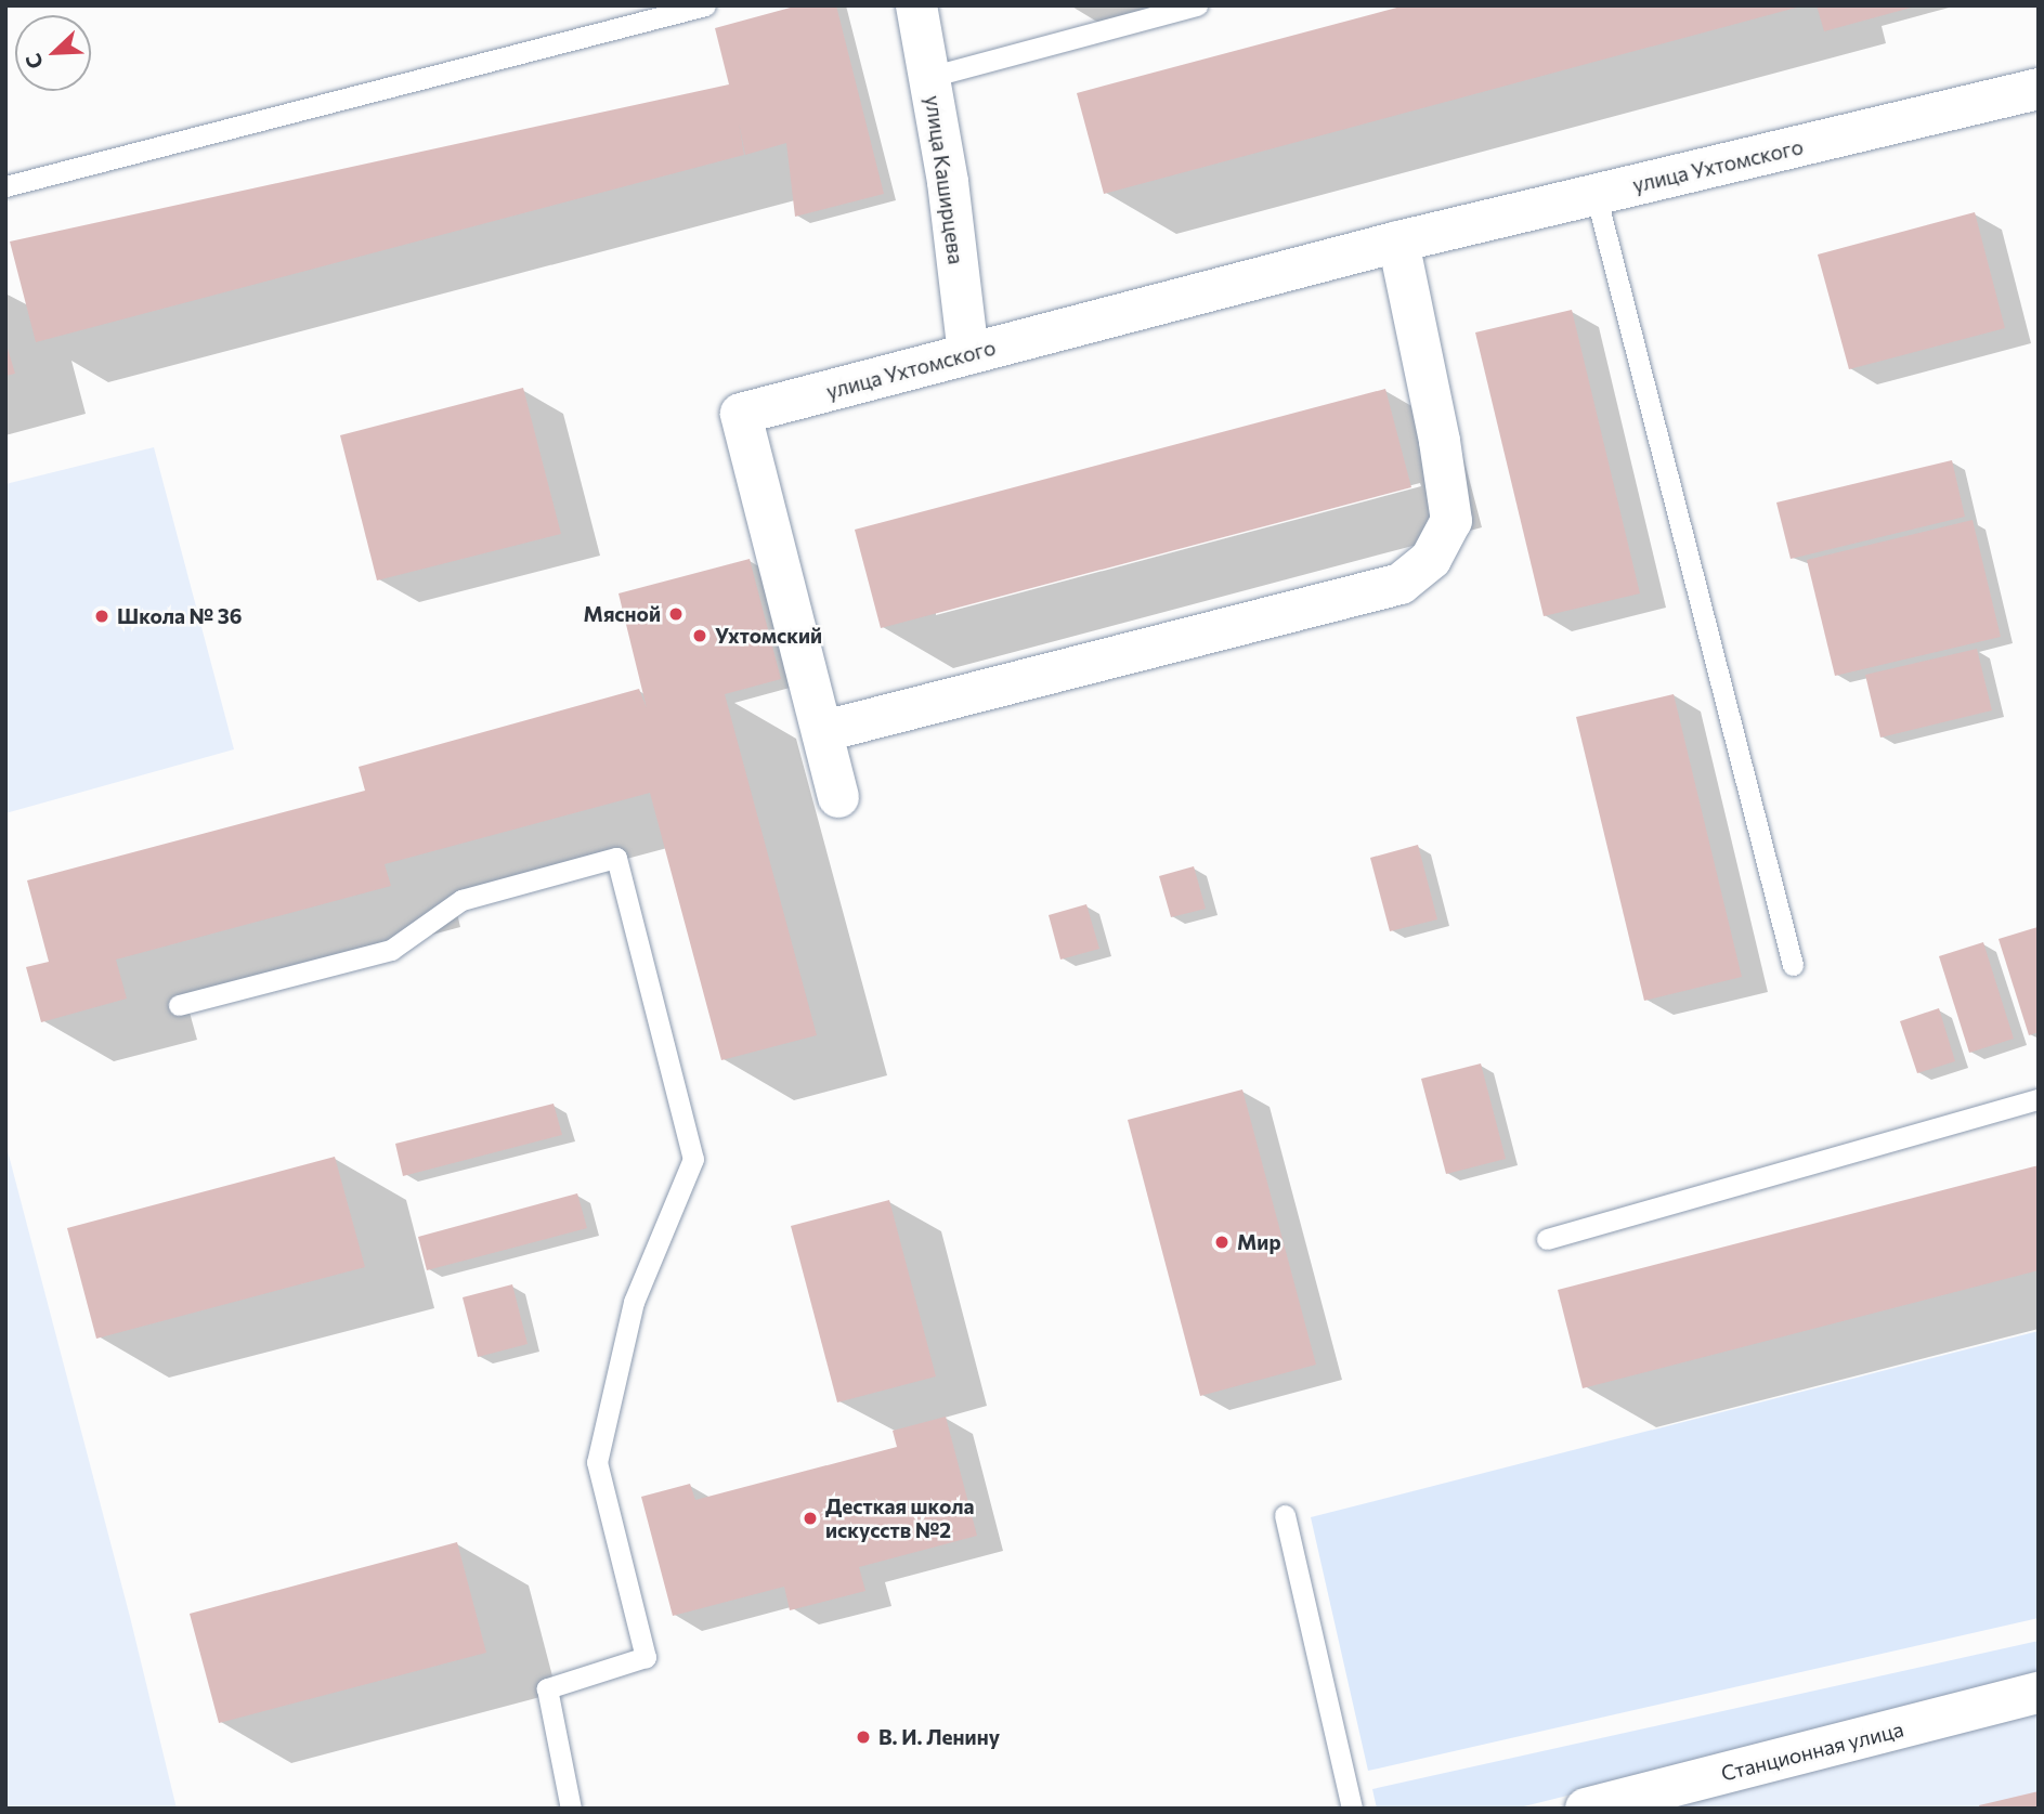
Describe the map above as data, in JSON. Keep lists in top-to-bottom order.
{
  "streets": {
    "street": ["улица Ухтомского", "улица Каширцева", "Станционная улица"]
  },
  "crossings": [
    ["улица Ухтомского", "улица Каширцева"]
  ],
  "places": [
    "Мясной",
    "Школа № 36",
    "Ухтомский",
    "Мир",
    "Десткая школа искусств №2",
    "В. И. Ленину"
  ],
  "north": "bottom left"
}
